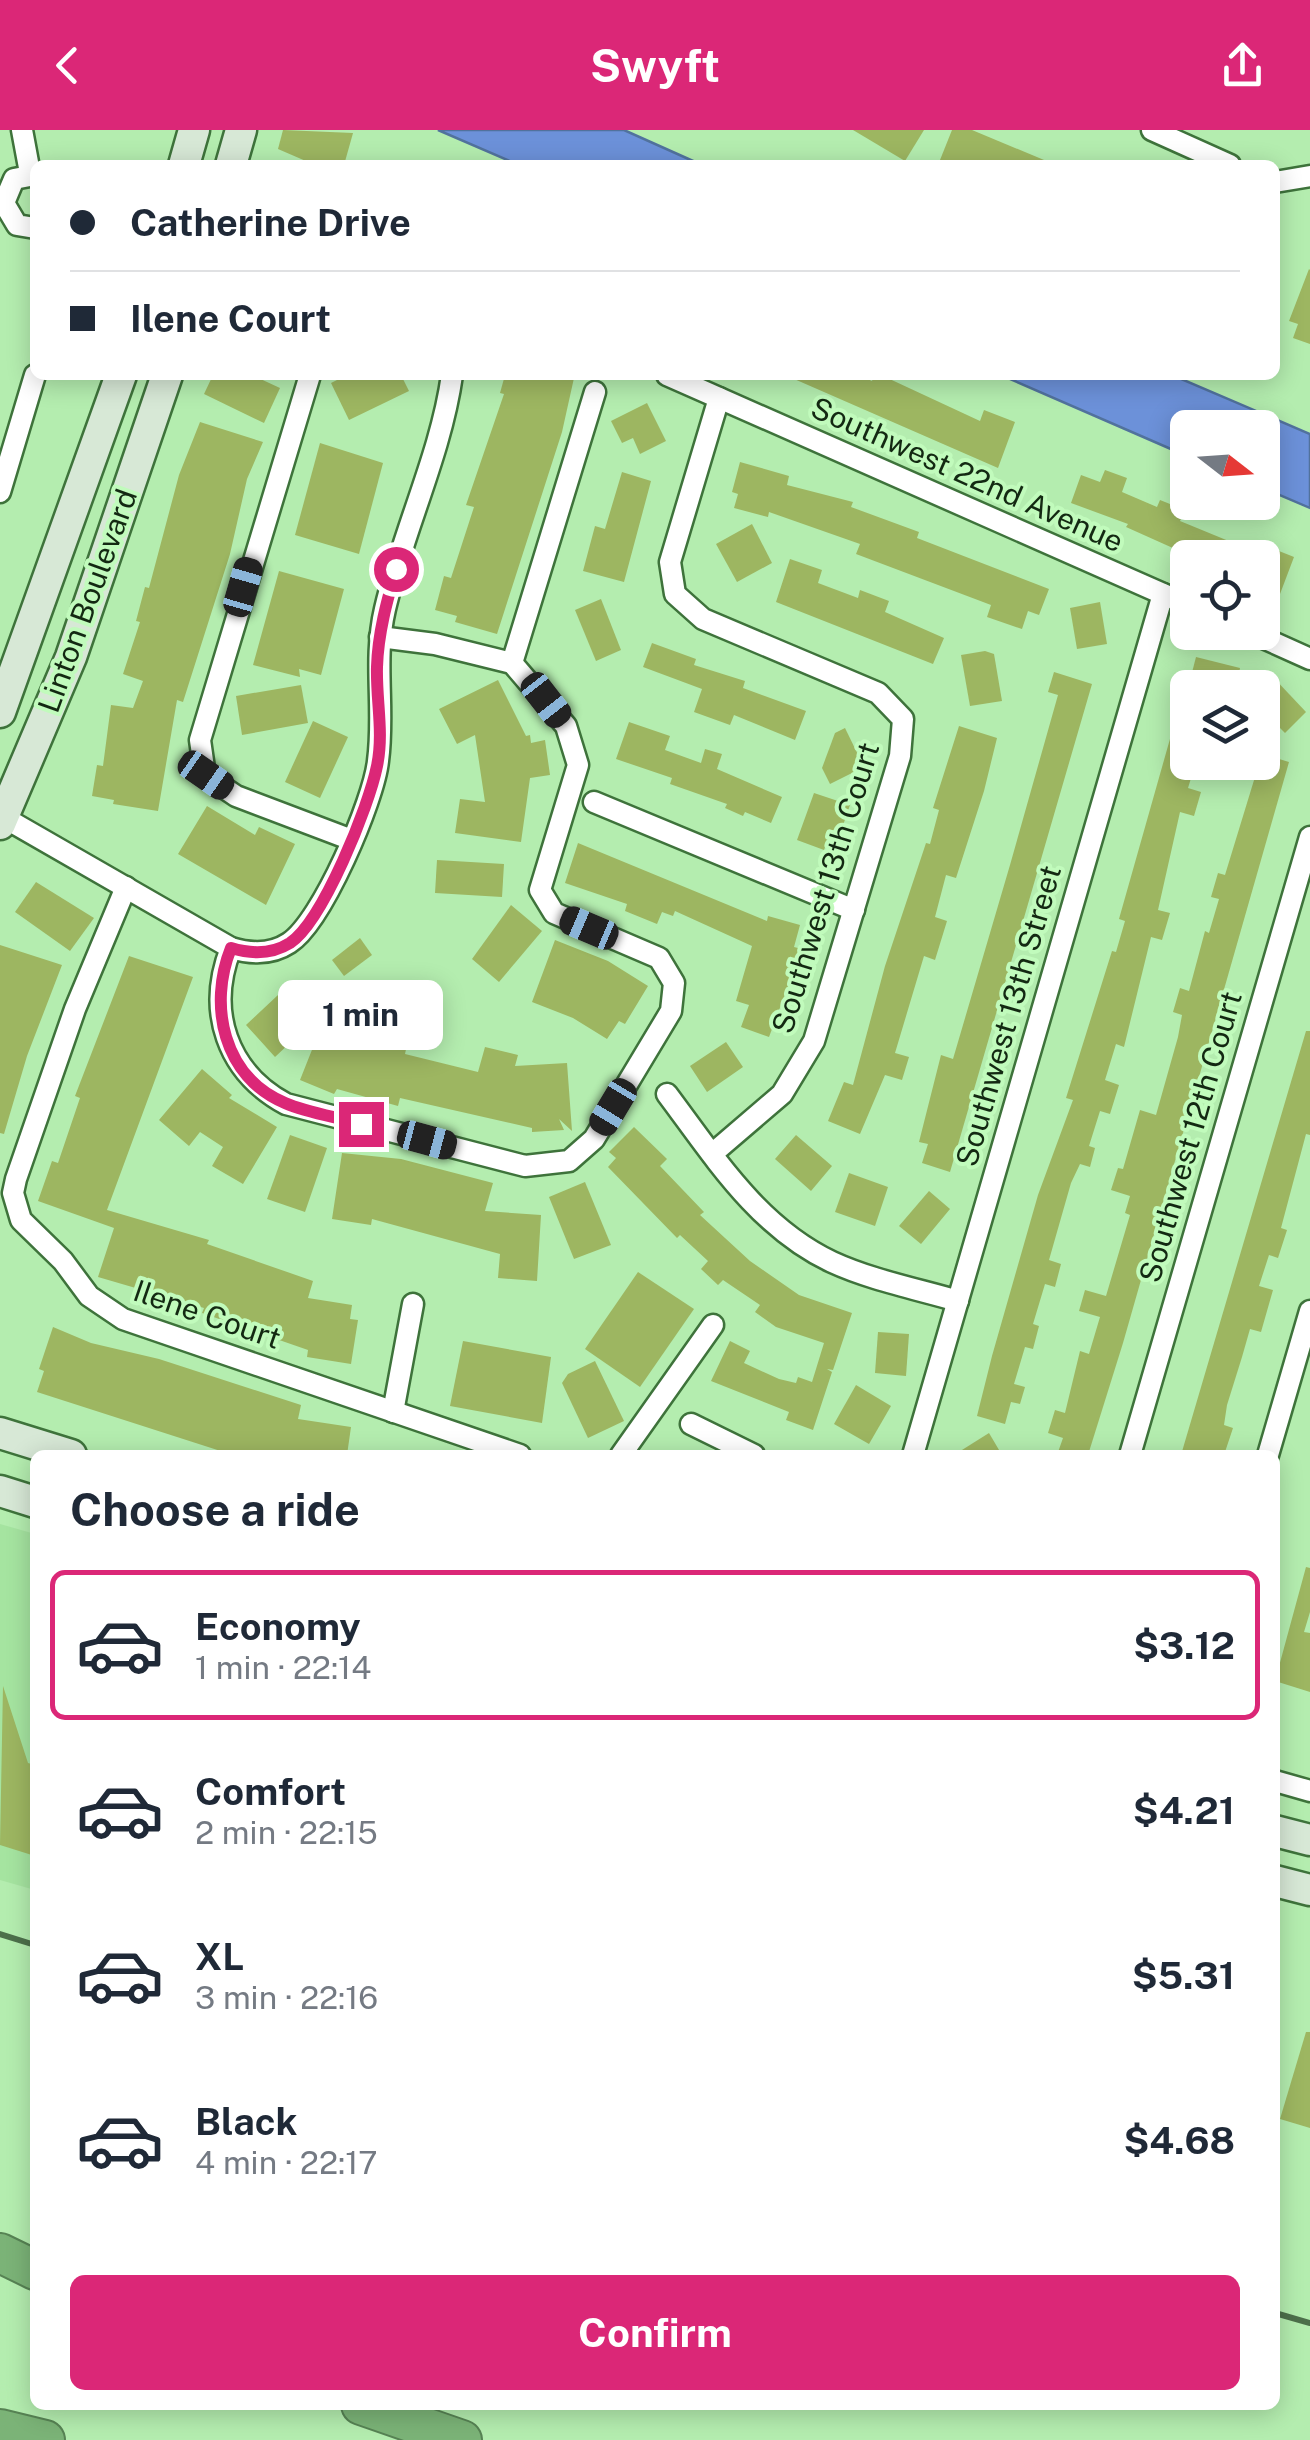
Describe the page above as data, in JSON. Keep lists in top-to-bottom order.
{
  "streets": {
    "main road": ["Linton Boulevard"],
    "street": [
      "Southwest 22nd Avenue",
      "Southwest 13th Court",
      "Southwest 13th Street",
      "Southwest 12th Court",
      "Ilene Court"
    ]
  },
  "crossings": [
    ["Southwest 22nd Avenue", "Southwest 13th Court"],
    ["Southwest 22nd Avenue", "Southwest 13th Street"]
  ],
  "north": "right",
  "page": {
    "header": "Swyft",
    "banner": ["Catherine Drive", "Ilene Court"],
    "bubble": "1 min",
    "heading": "Choose a ride",
    "list": [
      {
        "name": "Economy",
        "note": "1 min · 22:14",
        "value": "$3.12"
      },
      {
        "name": "Comfort",
        "note": "2 min · 22:15",
        "value": "$4.21"
      },
      {
        "name": "XL",
        "note": "3 min · 22:16",
        "value": "$5.31"
      },
      {
        "name": "Black",
        "note": "4 min · 22:17",
        "value": "$4.68"
      }
    ],
    "buttons": "Confirm"
  }
}
